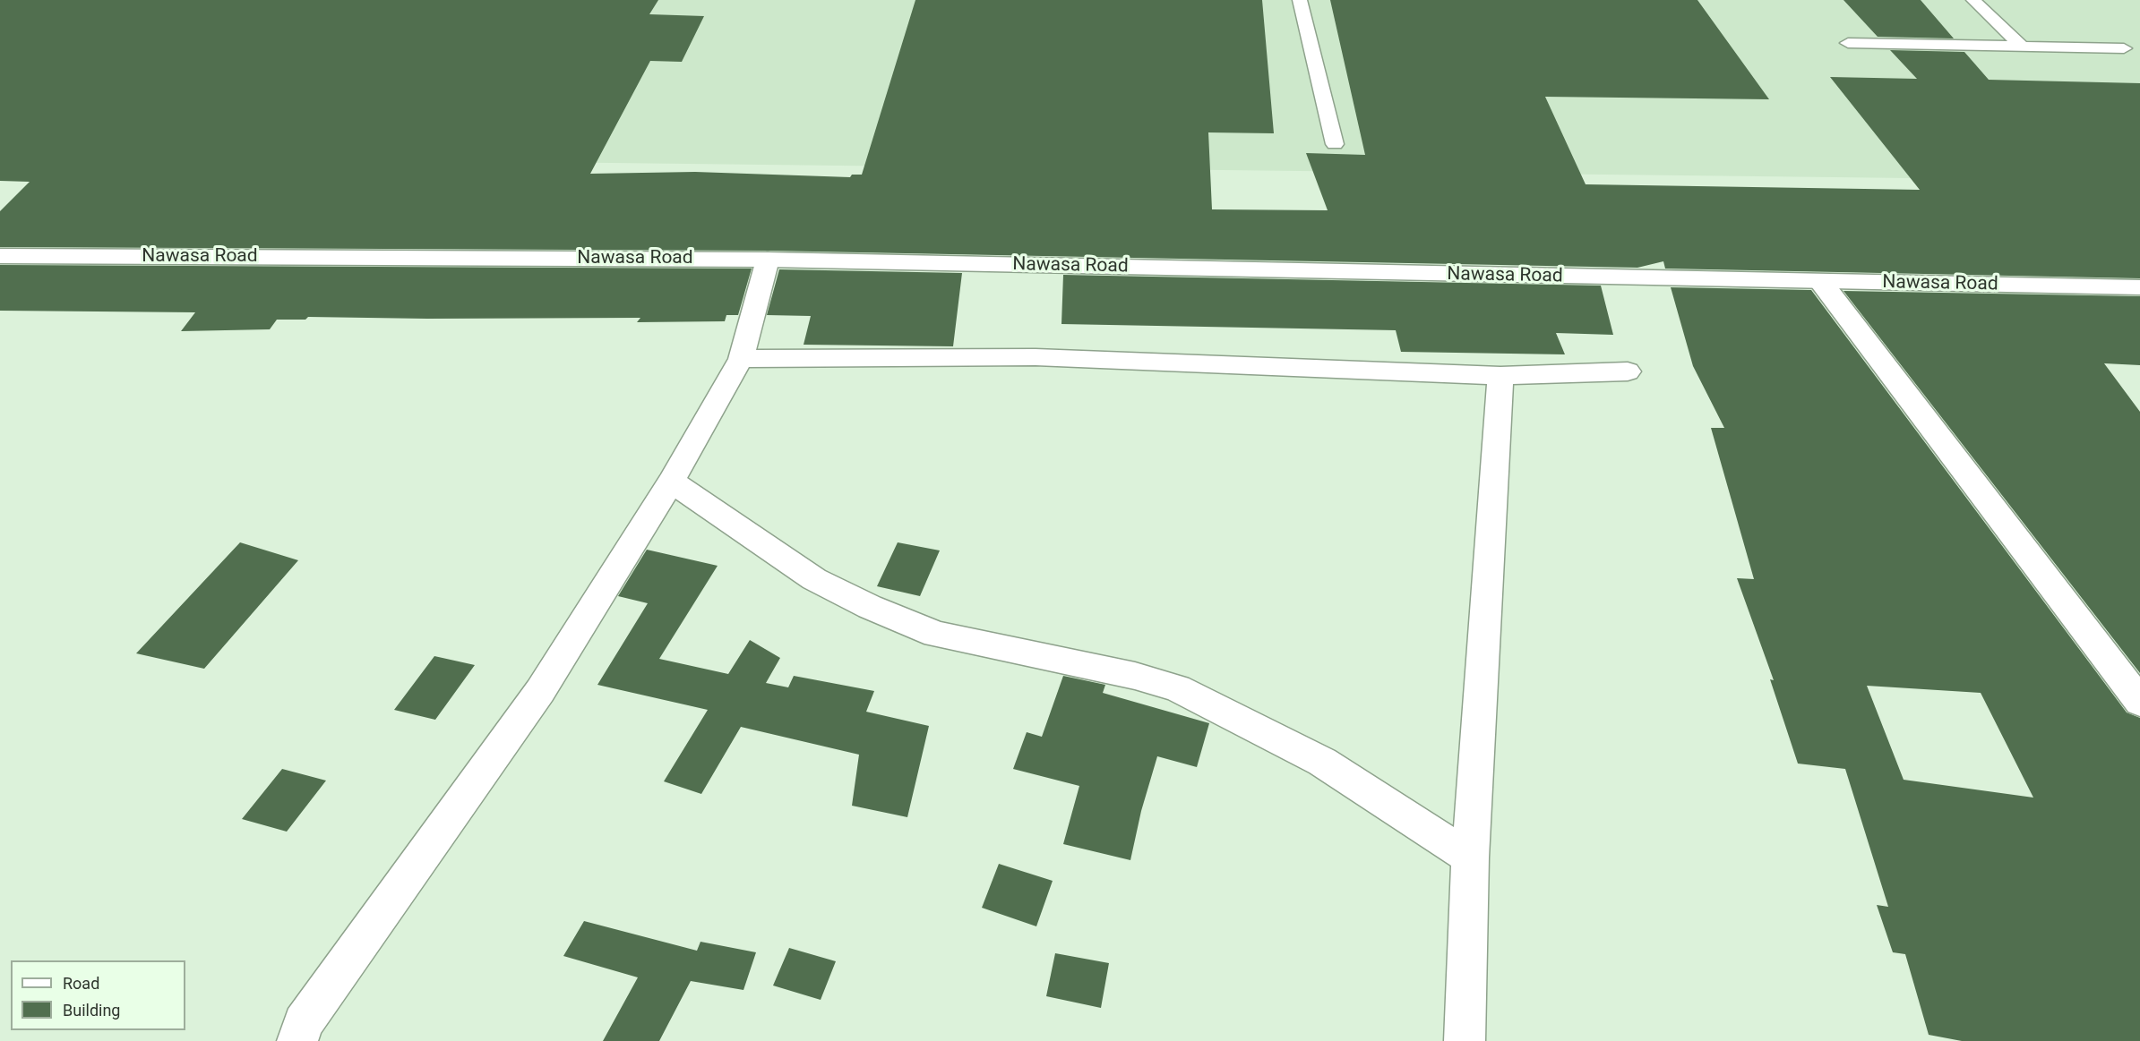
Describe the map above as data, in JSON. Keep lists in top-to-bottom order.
{
  "streets": {
    "street": ["Nawasa Road"]
  },
  "legend": ["Road", "Building"]
}
